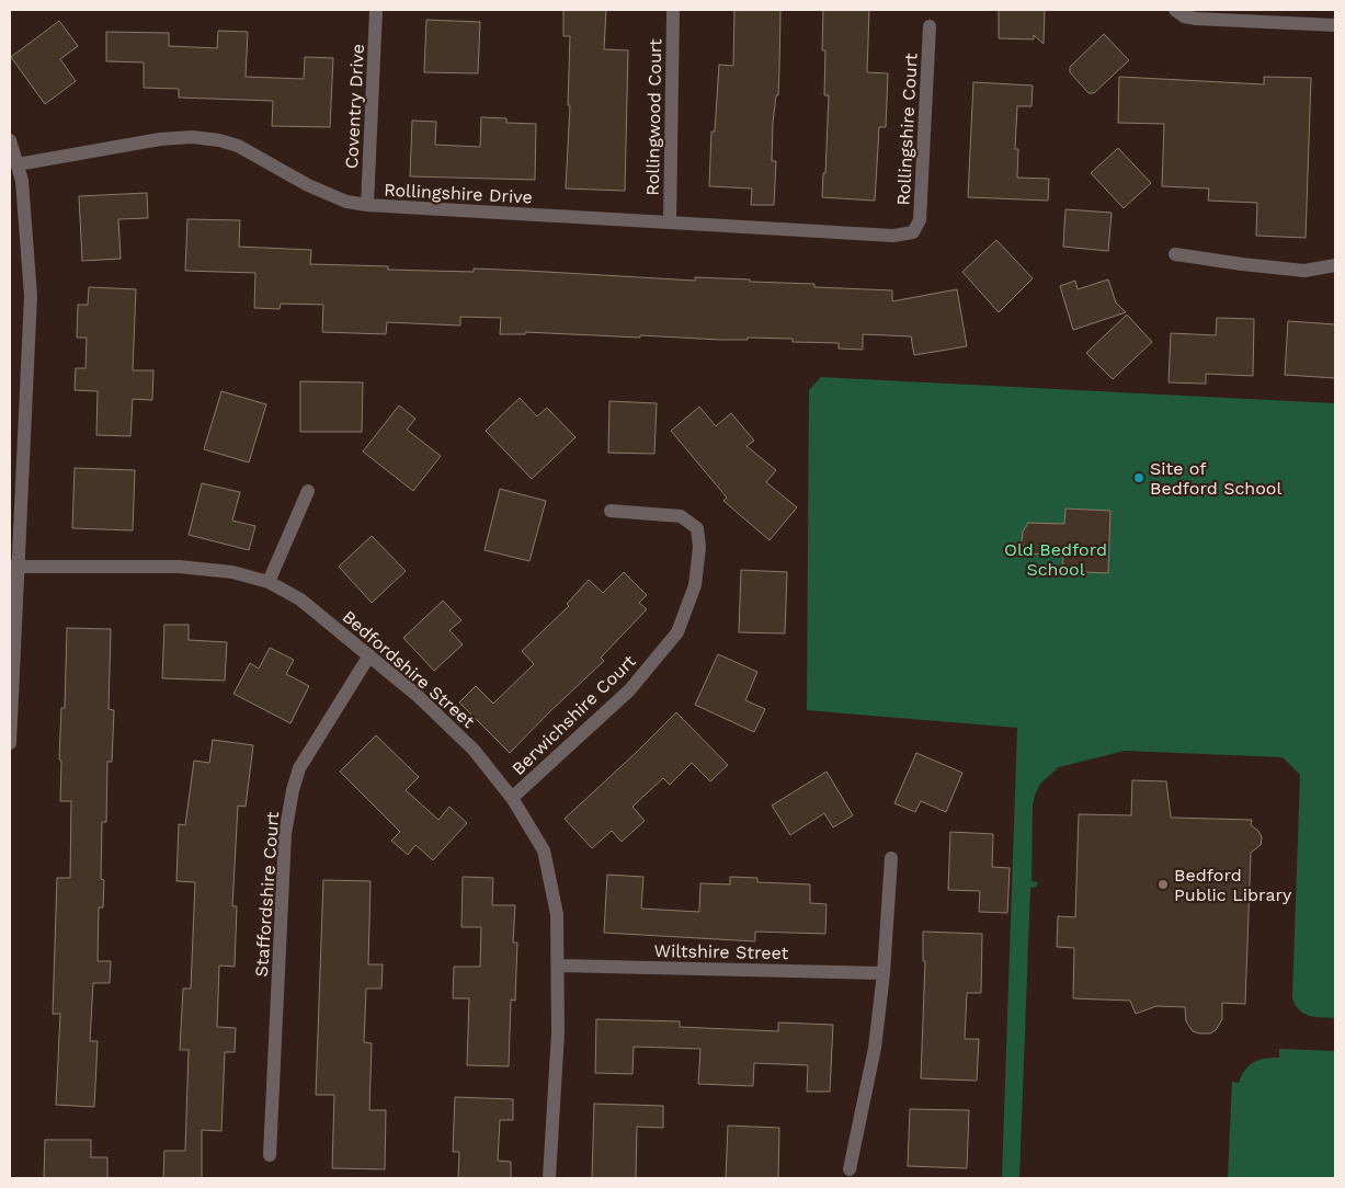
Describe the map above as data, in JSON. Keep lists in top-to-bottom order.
{
  "streets": {
    "street": [
      "Coventry Drive",
      "Rollingwood Court",
      "Rollingshire Court",
      "Rollingshire Drive",
      "Bedfordshire Street",
      "Berwichshire Court",
      "Staffordshire Court",
      "Wiltshire Street"
    ]
  },
  "crossings": [
    ["Coventry Drive", "Rollingshire Drive"],
    ["Rollingwood Court", "Rollingshire Drive"],
    ["Rollingshire Court", "Rollingshire Drive"],
    ["Bedfordshire Street", "Berwichshire Court"],
    ["Bedfordshire Street", "Staffordshire Court"],
    ["Bedfordshire Street", "Wiltshire Street"]
  ],
  "parks": ["Old Bedford School"],
  "places": ["Site of Bedford School", "Bedford Public Library"]
}
